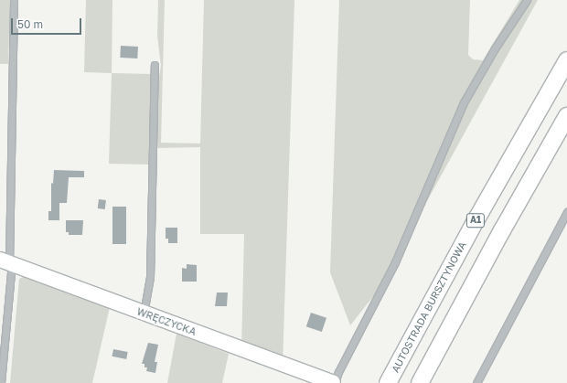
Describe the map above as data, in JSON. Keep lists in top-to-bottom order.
{
  "streets": {
    "highway": ["A1", "AUTOSTRADA BURSZTYNOWA"],
    "main road": ["WRĘCZYCKA"]
  },
  "scale_bar": "50 m"
}
